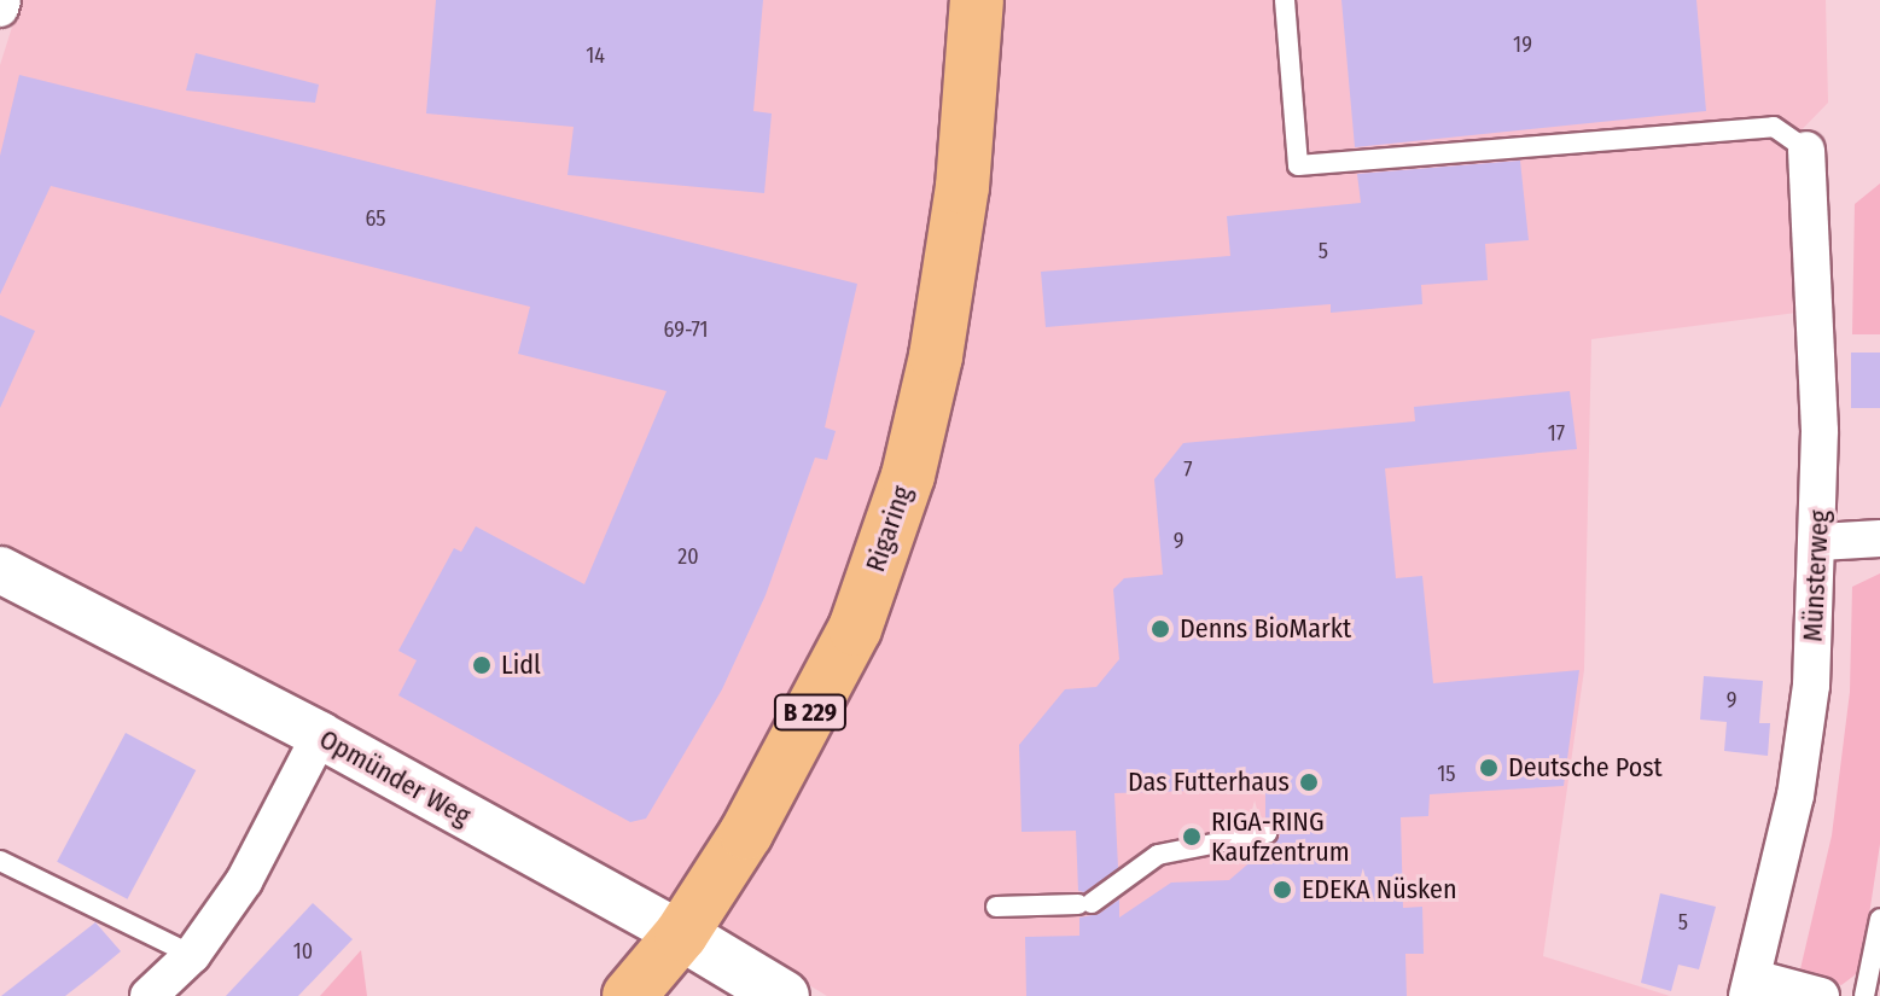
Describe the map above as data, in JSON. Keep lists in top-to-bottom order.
{
  "streets": {
    "main road": ["Rigaring", "B 229", "Opmünder Weg"],
    "street": ["Münsterweg"]
  },
  "crossings": [
    ["Rigaring", "Opmünder Weg"]
  ],
  "places": [
    "Denns BioMarkt",
    "Lidl",
    "Deutsche Post",
    "Das Futterhaus",
    "RIGA-RING Kaufzentrum",
    "EDEKA Nüsken"
  ],
  "house_numbers": [
    "19",
    "14",
    "65",
    "5",
    "69-71",
    "17",
    "7",
    "9",
    "20",
    "9",
    "15",
    "5",
    "10"
  ]
}
